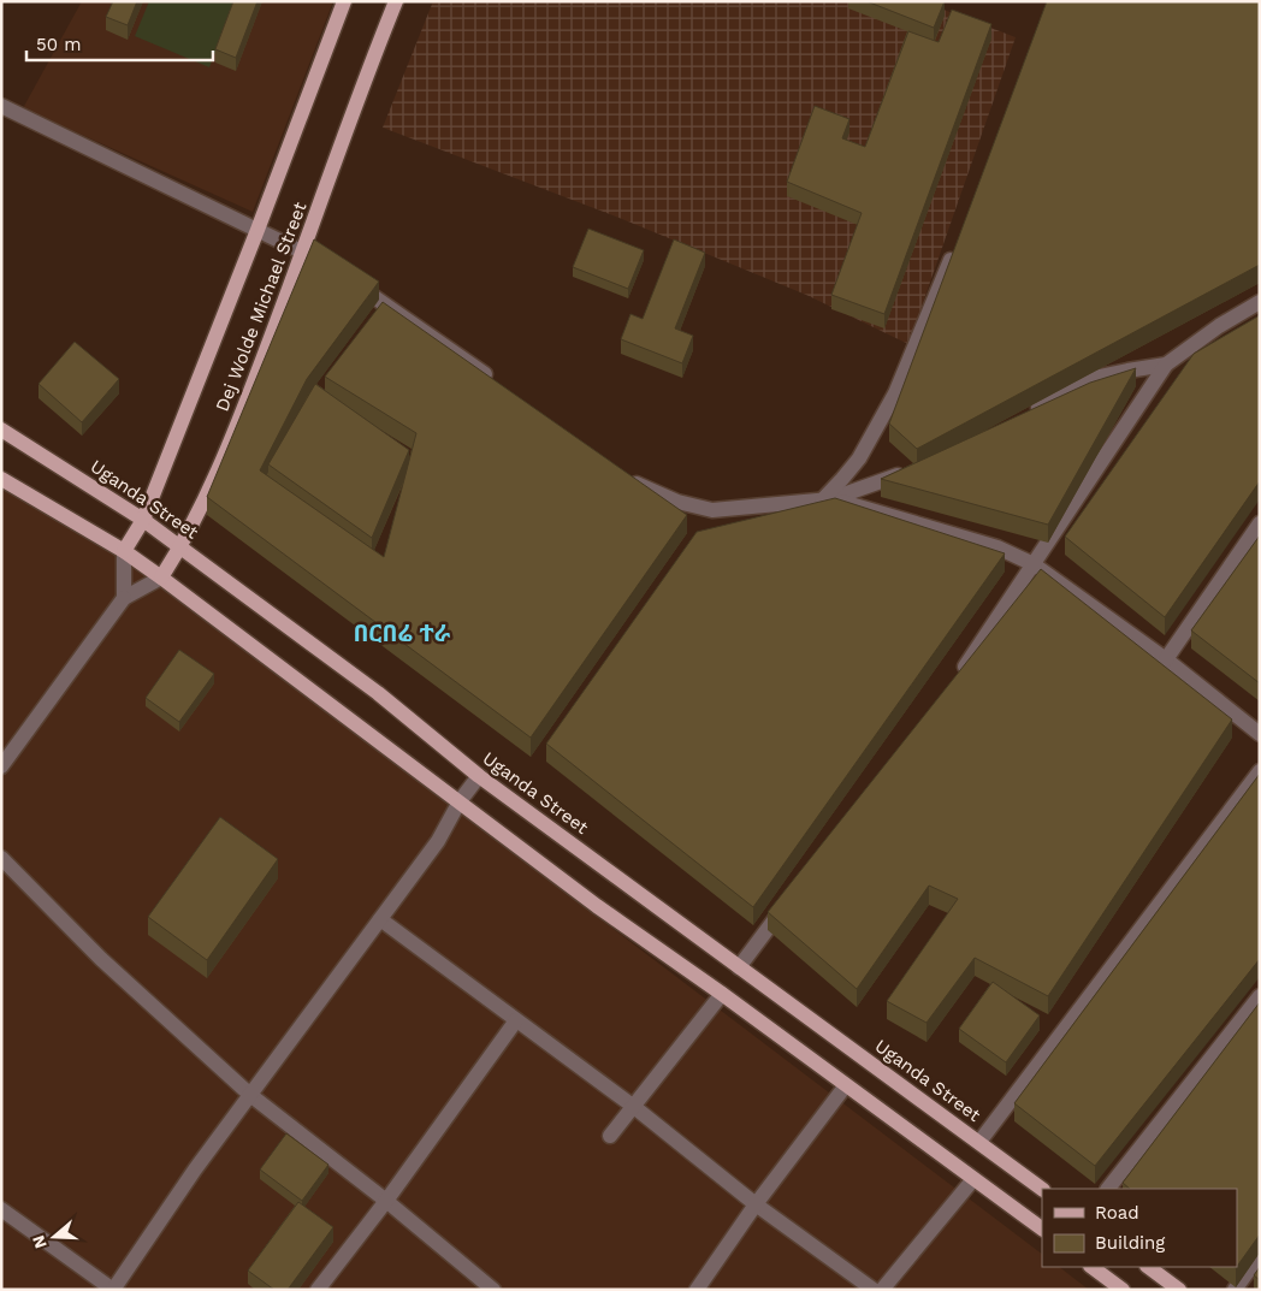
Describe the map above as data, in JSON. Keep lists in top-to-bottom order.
{
  "streets": {
    "main road": ["Dej Wolde Michael Street", "Uganda Street"]
  },
  "crossings": [
    ["Dej Wolde Michael Street", "Uganda Street"]
  ],
  "districts": ["በርበሬ ተራ"],
  "legend": ["Road", "Building"],
  "scale_bar": "50 m",
  "north": "left"
}
